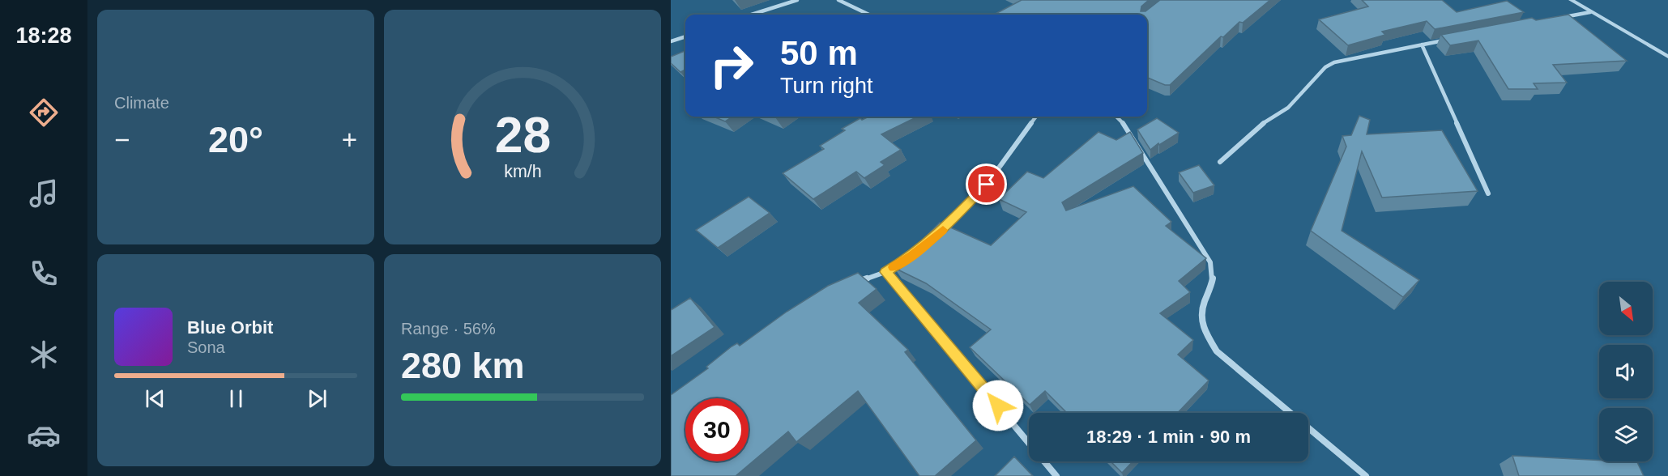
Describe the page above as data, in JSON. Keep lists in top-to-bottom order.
{
  "north": "bottom right",
  "page": {
    "tabs": "18:28",
    "tile": [
      "Climate",
      ["Range · 56%", "280 km"]
    ],
    "turn": ["50 m", "Turn right"],
    "heat": ["−", "20°", "+"],
    "song": ["Blue Orbit", "Sona"],
    "limit": "30",
    "trip": "18:29 · 1 min · 90 m",
    "gauge": ["28", "km/h"]
  }
}
